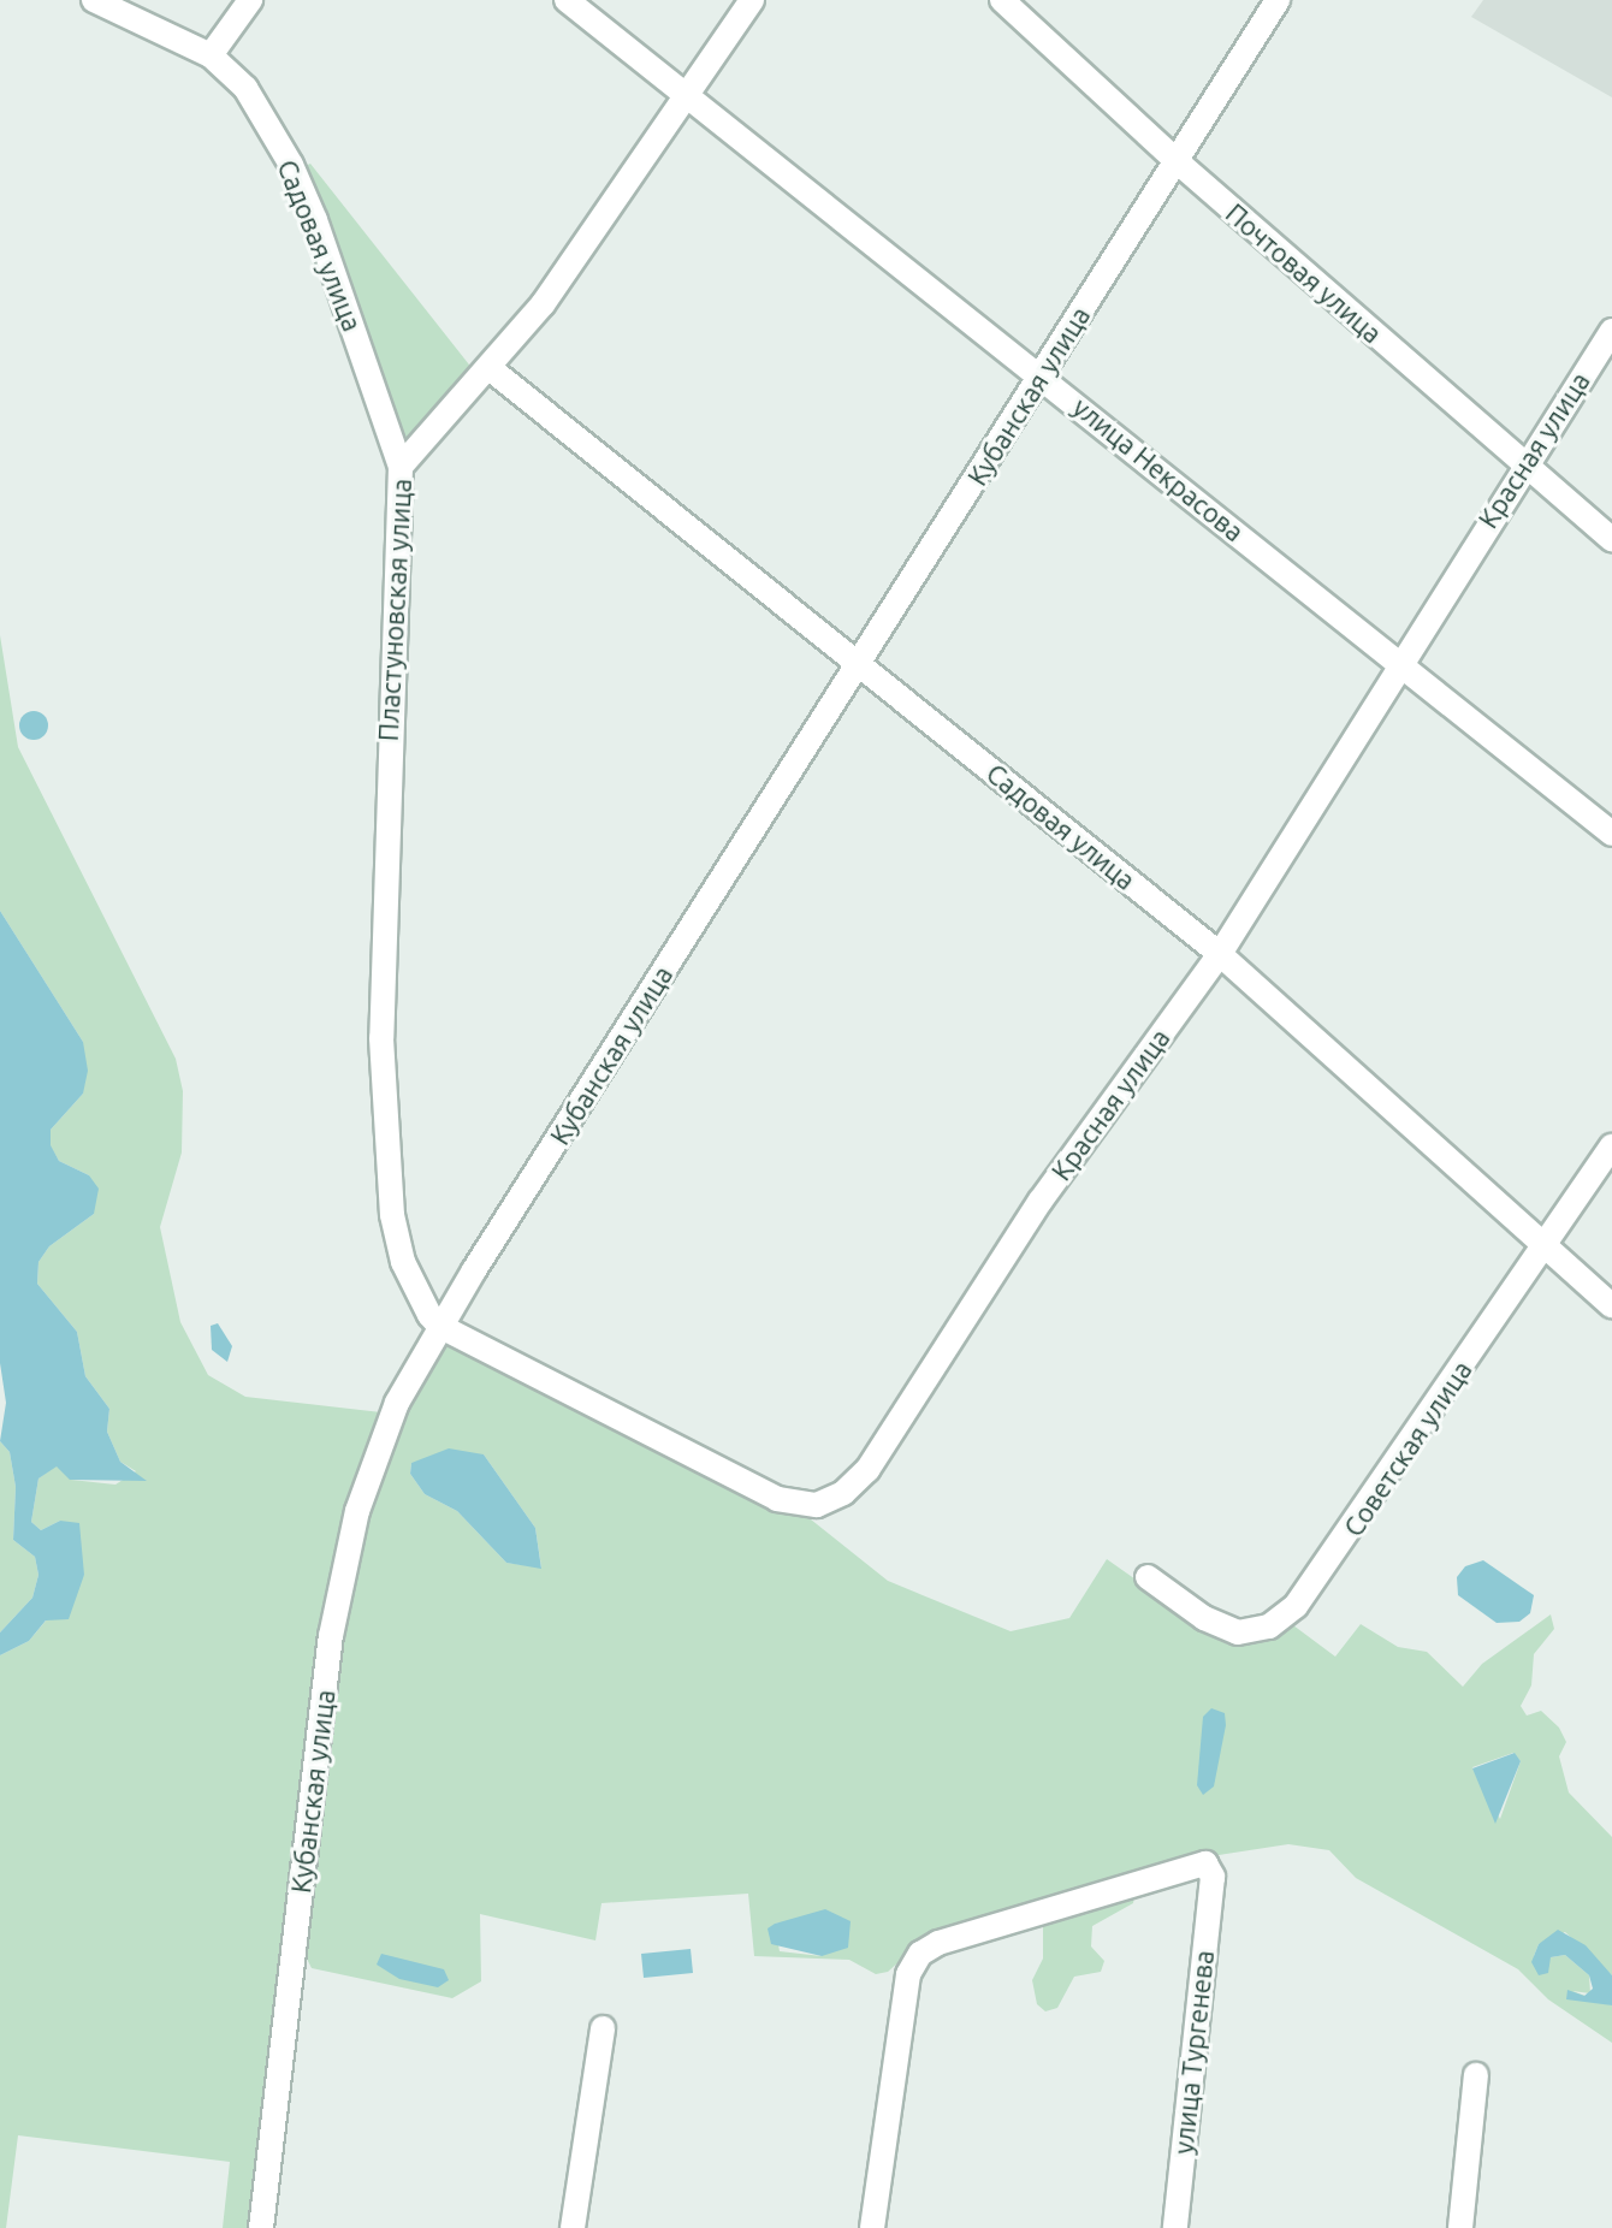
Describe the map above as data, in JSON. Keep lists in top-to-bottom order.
{
  "streets": {
    "street": [
      "Садовая улица",
      "Почтовая улица",
      "Кубанская улица",
      "Красная улица",
      "улица Некрасова",
      "Пластуновская улица",
      "Советская улица",
      "улица Тургенева"
    ]
  },
  "crossings": [
    ["Садовая улица", "Кубанская улица"],
    ["Садовая улица", "Красная улица"],
    ["Садовая улица", "Пластуновская улица"],
    ["Садовая улица", "Советская улица"],
    ["Почтовая улица", "Кубанская улица"],
    ["Почтовая улица", "Красная улица"],
    ["Кубанская улица", "Красная улица"],
    ["Кубанская улица", "улица Некрасова"],
    ["Кубанская улица", "Пластуновская улица"],
    ["Красная улица", "улица Некрасова"],
    ["Красная улица", "Пластуновская улица"],
    ["улица Некрасова", "Пластуновская улица"]
  ]
}
